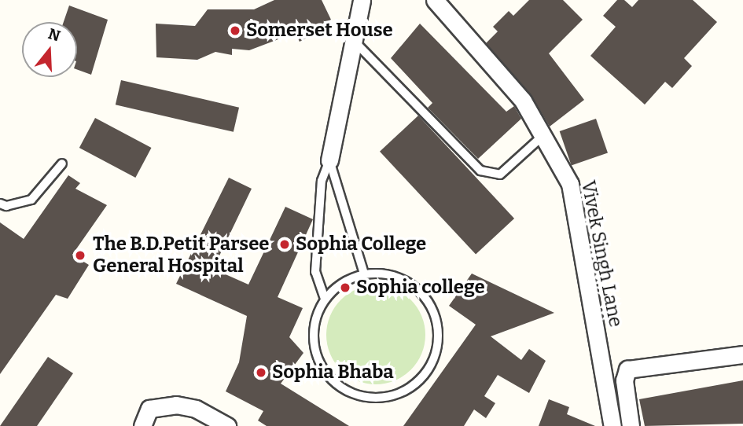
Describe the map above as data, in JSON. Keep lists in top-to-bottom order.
{
  "streets": {
    "street": ["Vivek Singh Lane"]
  },
  "places": [
    "Somerset House",
    "Sophia College",
    "The B.D.Petit Parsee General Hospital",
    "Sophia college",
    "Sophia Bhaba"
  ],
  "north": "top"
}
